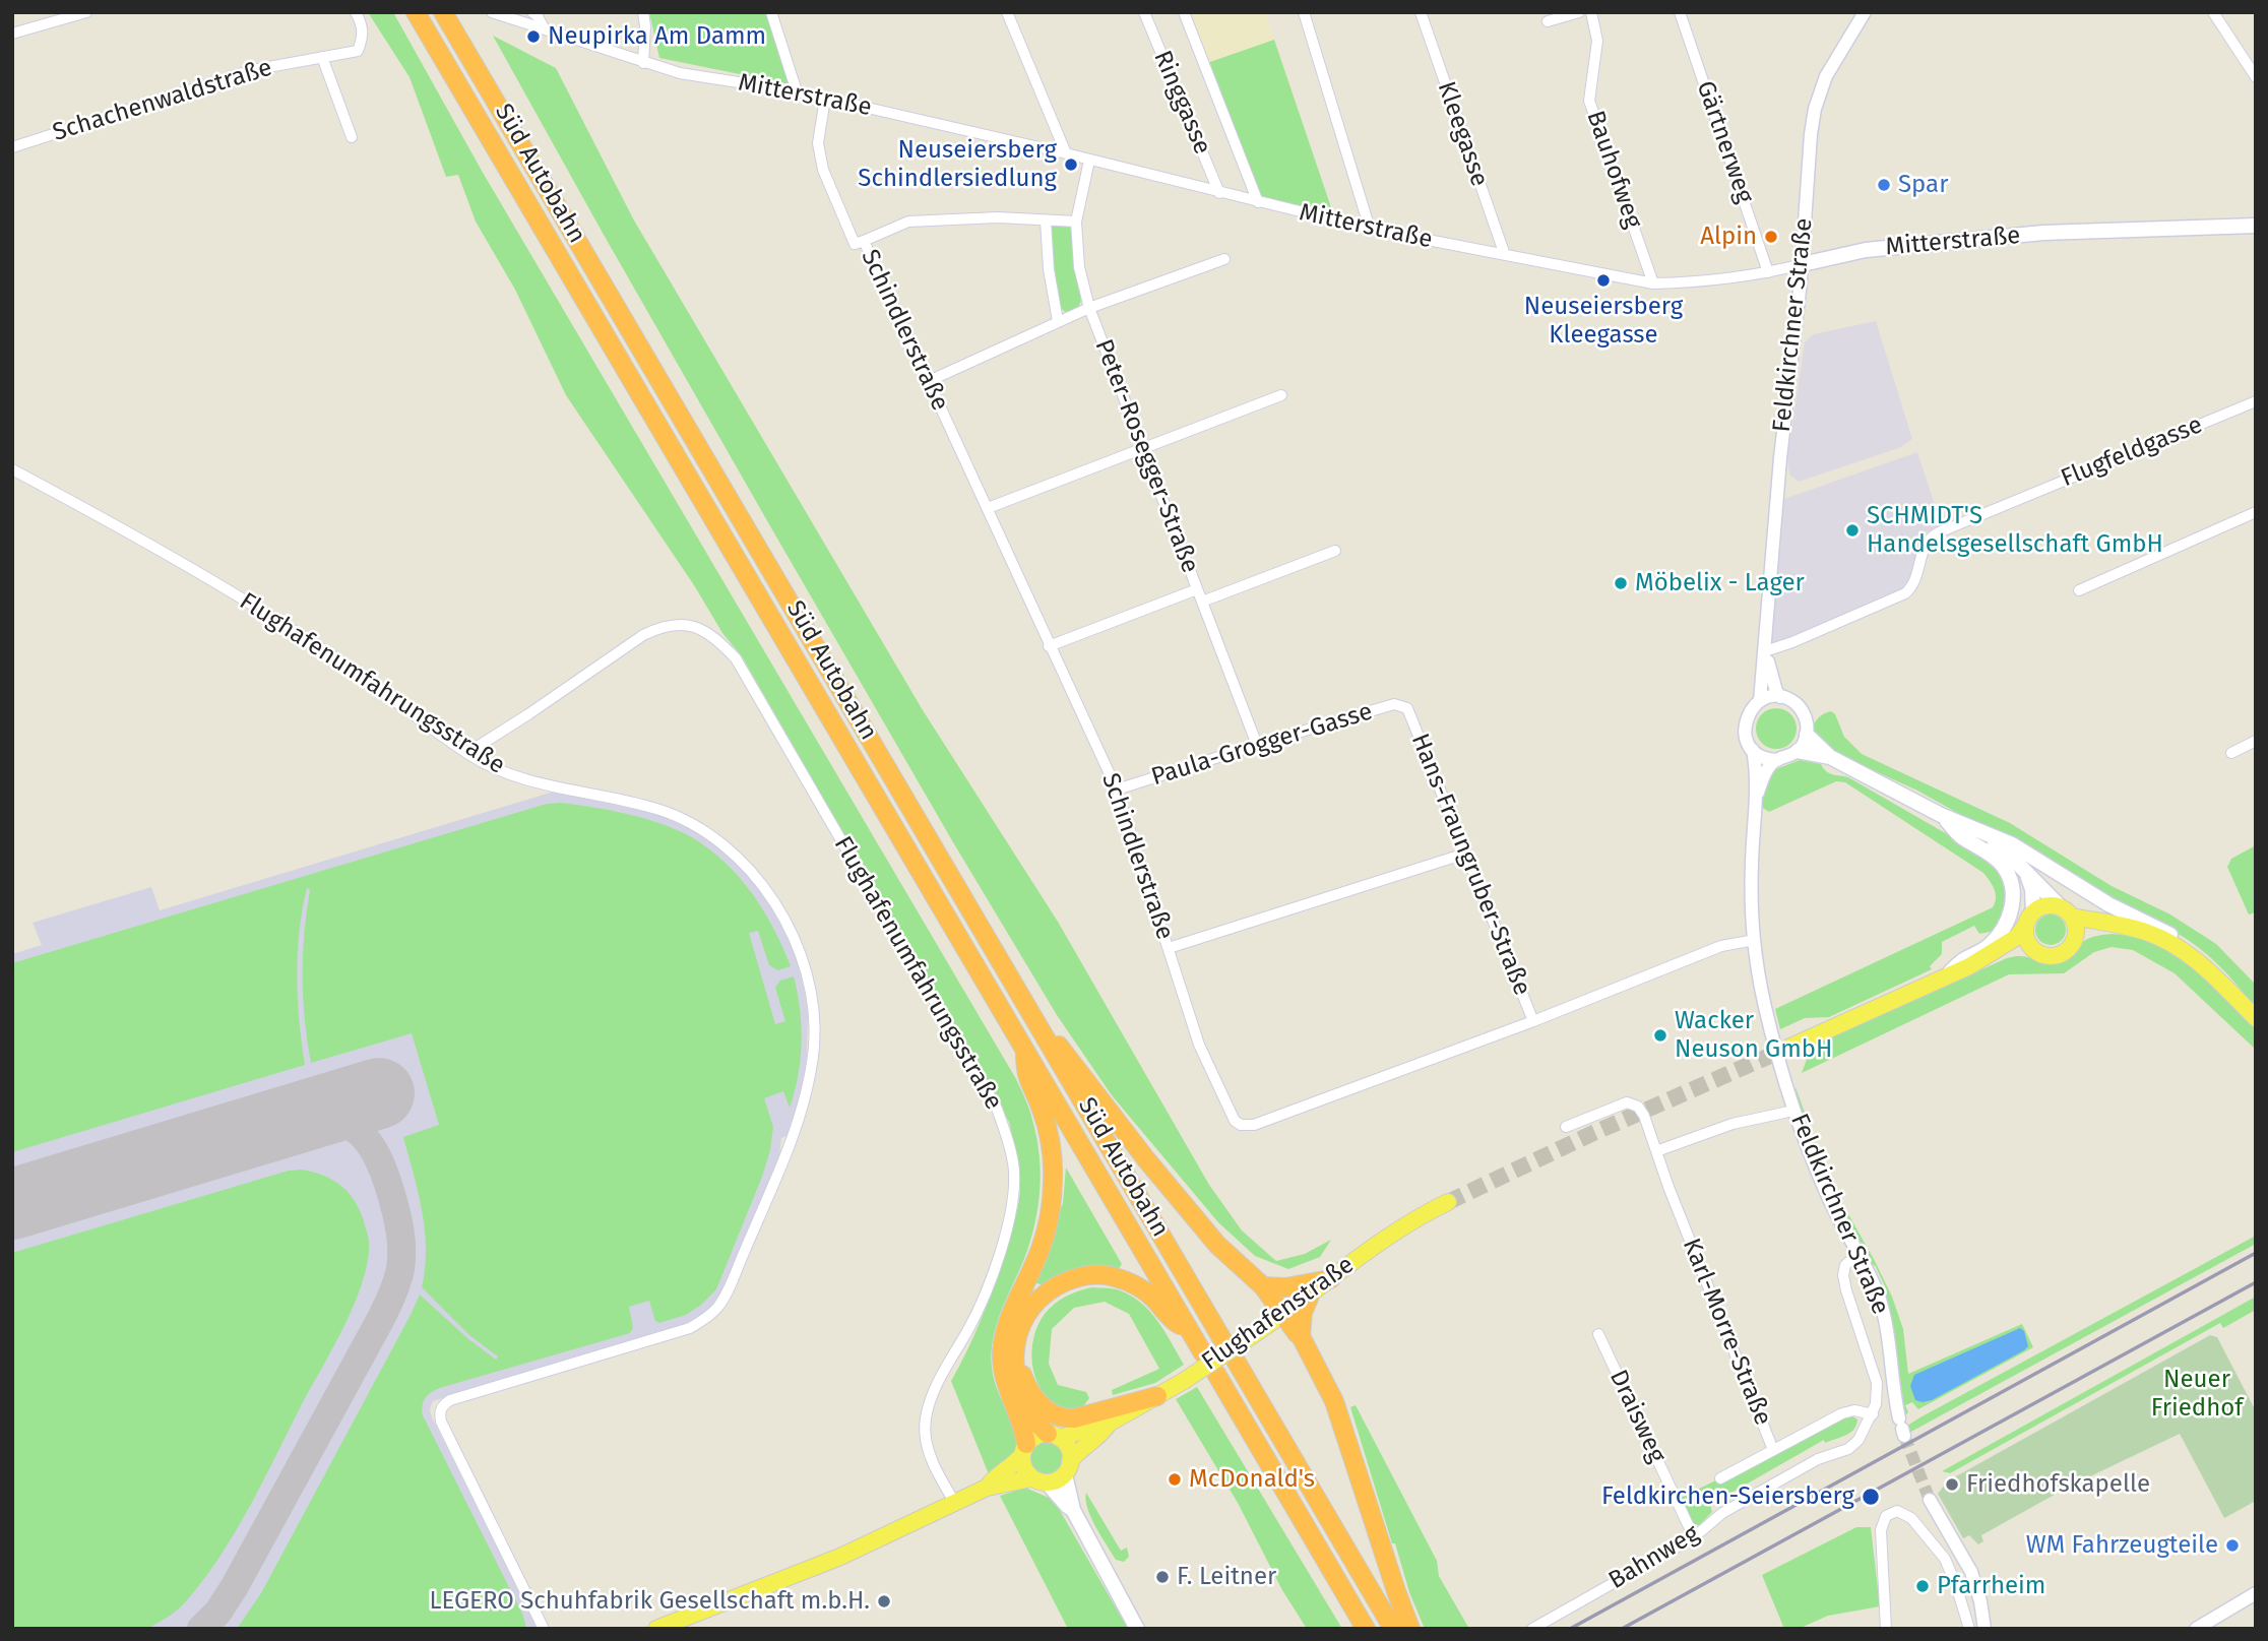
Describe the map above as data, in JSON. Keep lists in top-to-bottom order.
{
  "streets": {
    "highway": ["Süd Autobahn"],
    "main road": ["Mitterstraße", "Flughafenstraße"],
    "street": [
      "Schachenwaldstraße",
      "Ringgasse",
      "Kleegasse",
      "Gärtnerweg",
      "Bauhofweg",
      "Feldkirchner Straße",
      "Schindlerstraße",
      "Flugfeldgasse",
      "Peter-Rosegger-Straße",
      "Flughafenumfahrungsstraße",
      "Paula-Grogger-Gasse",
      "Hans-Fraungruber-Straße",
      "Karl-Morre-Straße",
      "Draisweg",
      "Bahnweg"
    ]
  },
  "crossings": [
    ["Mitterstraße", "Ringgasse"],
    ["Mitterstraße", "Kleegasse"],
    ["Mitterstraße", "Gärtnerweg"],
    ["Mitterstraße", "Bauhofweg"],
    ["Mitterstraße", "Feldkirchner Straße"],
    ["Mitterstraße", "Schindlerstraße"],
    ["Mitterstraße", "Peter-Rosegger-Straße"],
    ["Feldkirchner Straße", "Schindlerstraße"],
    ["Feldkirchner Straße", "Flugfeldgasse"],
    ["Feldkirchner Straße", "Bahnweg"],
    ["Schindlerstraße", "Paula-Grogger-Gasse"],
    ["Schindlerstraße", "Hans-Fraungruber-Straße"],
    ["Peter-Rosegger-Straße", "Paula-Grogger-Gasse"],
    ["Flughafenumfahrungsstraße", "Flughafenstraße"],
    ["Paula-Grogger-Gasse", "Hans-Fraungruber-Straße"],
    ["Karl-Morre-Straße", "Bahnweg"],
    ["Draisweg", "Bahnweg"]
  ],
  "parks": ["Neuer Friedhof"],
  "places": [
    "Neupirka Am Damm",
    "Neuseiersberg Schindlersiedlung",
    "Spar",
    "Alpin",
    "Neuseiersberg Kleegasse",
    "SCHMIDT'S Handelsgesellschaft GmbH",
    "Möbelix - Lager",
    "Wacker Neuson GmbH",
    "McDonald's",
    "Friedhofskapelle",
    "Feldkirchen-Seiersberg",
    "WM Fahrzeugteile",
    "F. Leitner",
    "Pfarrheim",
    "LEGERO Schuhfabrik Gesellschaft m.b.H."
  ]
}
